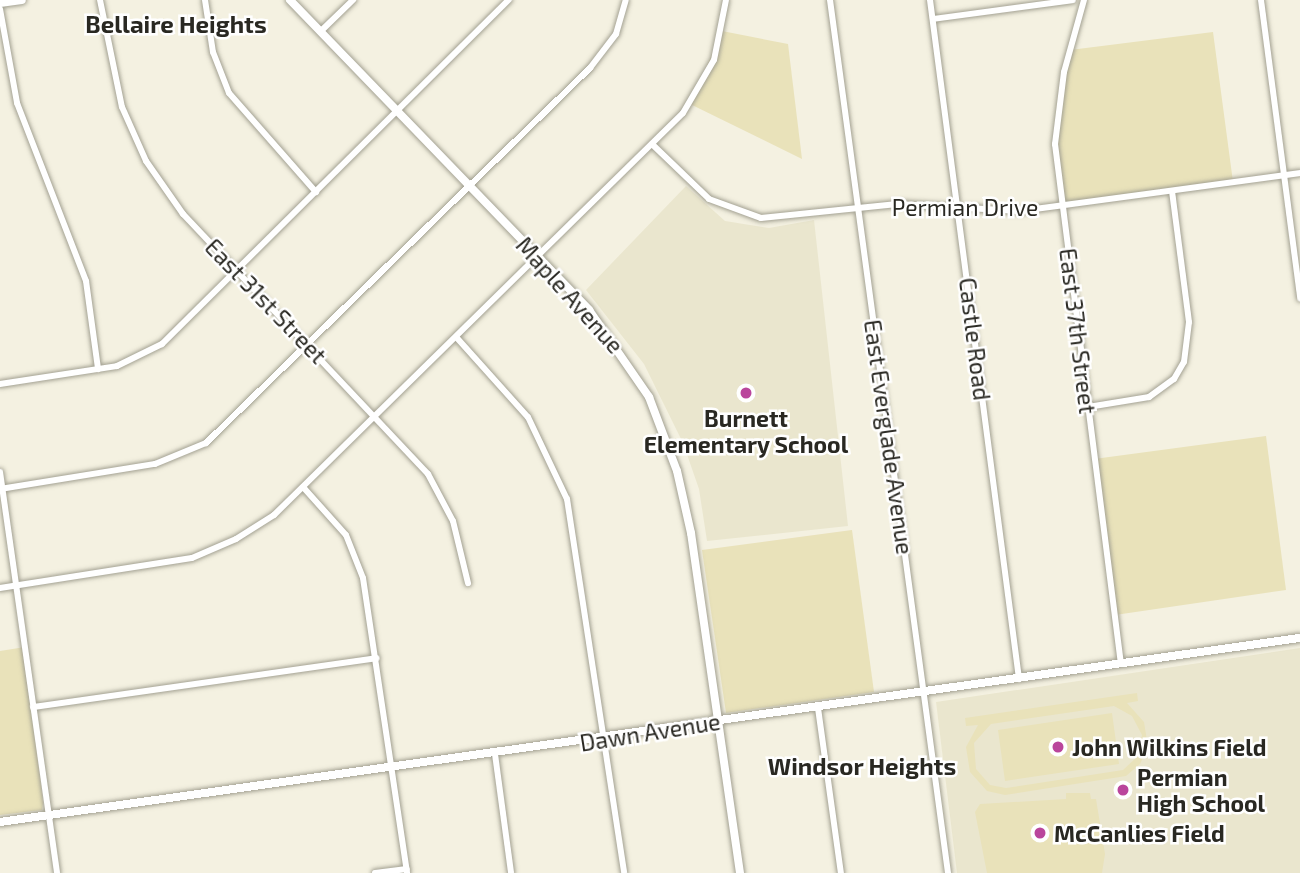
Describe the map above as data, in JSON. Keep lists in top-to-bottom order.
{
  "streets": {
    "street": [
      "Permian Drive",
      "Maple Avenue",
      "East 31st Street",
      "East 37th Street",
      "Castle Road",
      "East Everglade Avenue",
      "Dawn Avenue"
    ]
  },
  "crossings": [
    ["Permian Drive", "East 37th Street"],
    ["Permian Drive", "Castle Road"],
    ["Permian Drive", "East Everglade Avenue"],
    ["Maple Avenue", "Dawn Avenue"],
    ["East 37th Street", "Dawn Avenue"],
    ["Castle Road", "Dawn Avenue"],
    ["East Everglade Avenue", "Dawn Avenue"]
  ],
  "districts": ["Bellaire Heights", "Windsor Heights"],
  "places": [
    "Burnett Elementary School",
    "John Wilkins Field",
    "Permian High School",
    "McCanlies Field"
  ]
}
